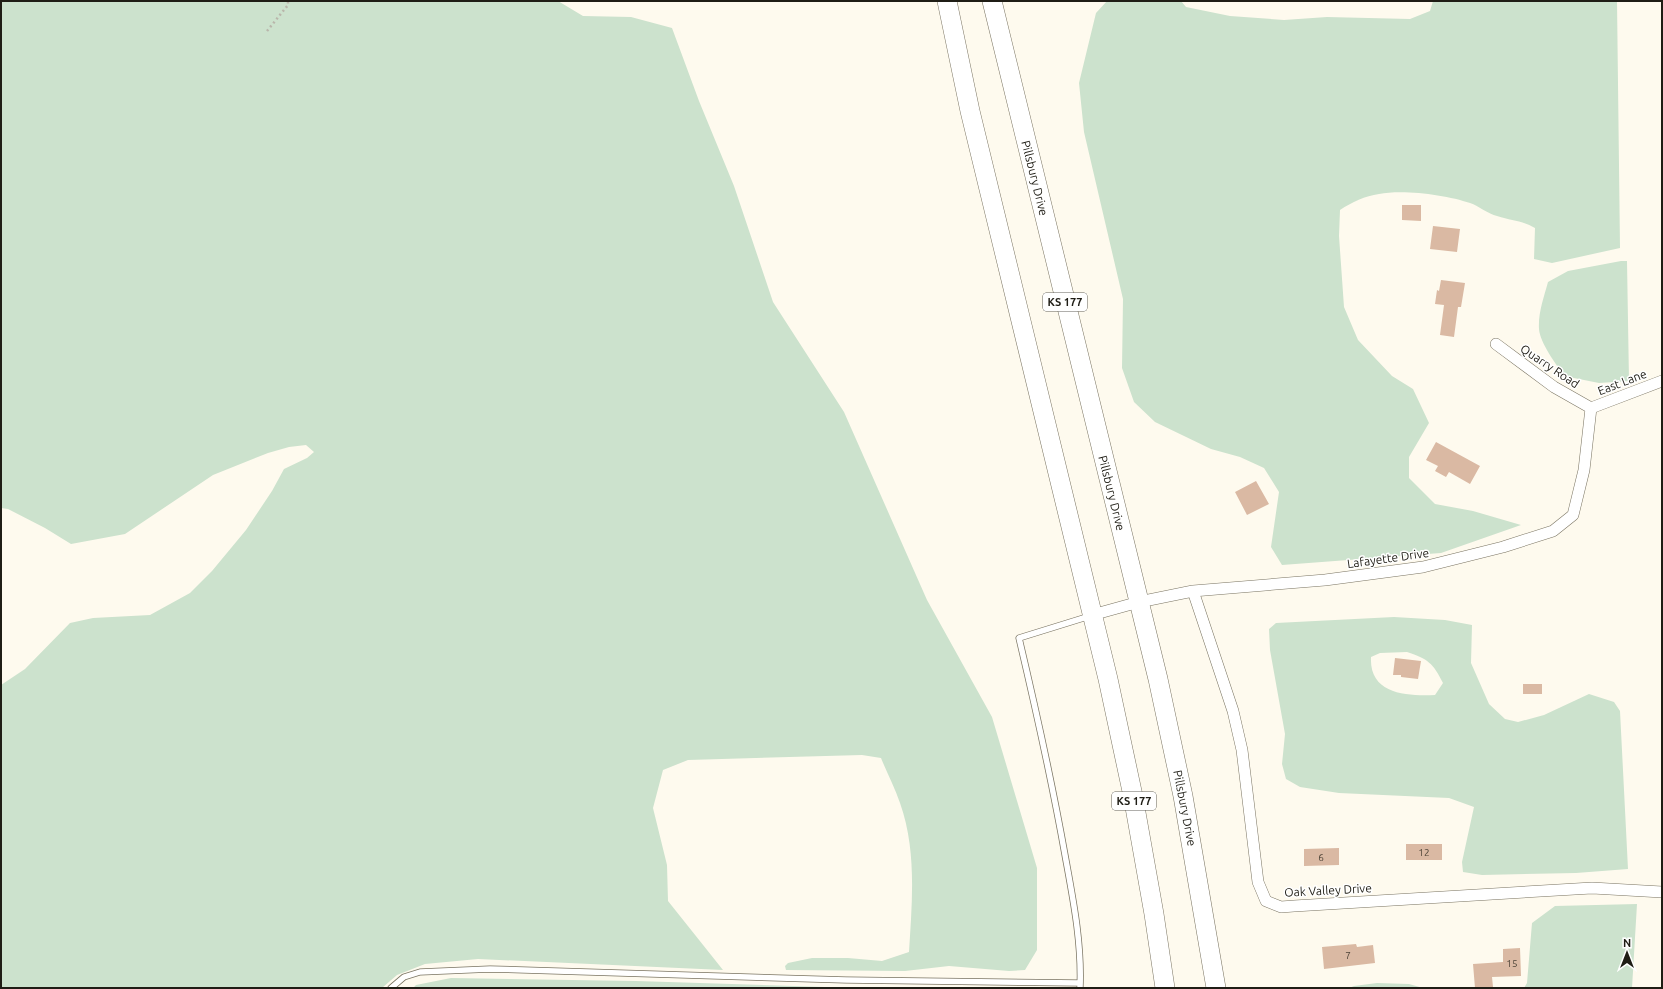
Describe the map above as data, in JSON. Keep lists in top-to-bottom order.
{
  "streets": {
    "highway": ["Pillsbury Drive", "KS 177"],
    "street": [
      "Quarry Road",
      "East Lane",
      "Lafayette Drive",
      "Oak Valley Drive"
    ]
  },
  "crossings": [
    ["Pillsbury Drive", "Lafayette Drive"],
    ["KS 177", "Lafayette Drive"],
    ["Quarry Road", "East Lane"],
    ["Quarry Road", "Lafayette Drive"],
    ["East Lane", "Lafayette Drive"],
    ["Lafayette Drive", "Oak Valley Drive"]
  ],
  "house_numbers": [
    "12",
    "6",
    "7",
    "15"
  ],
  "north": "top"
}
